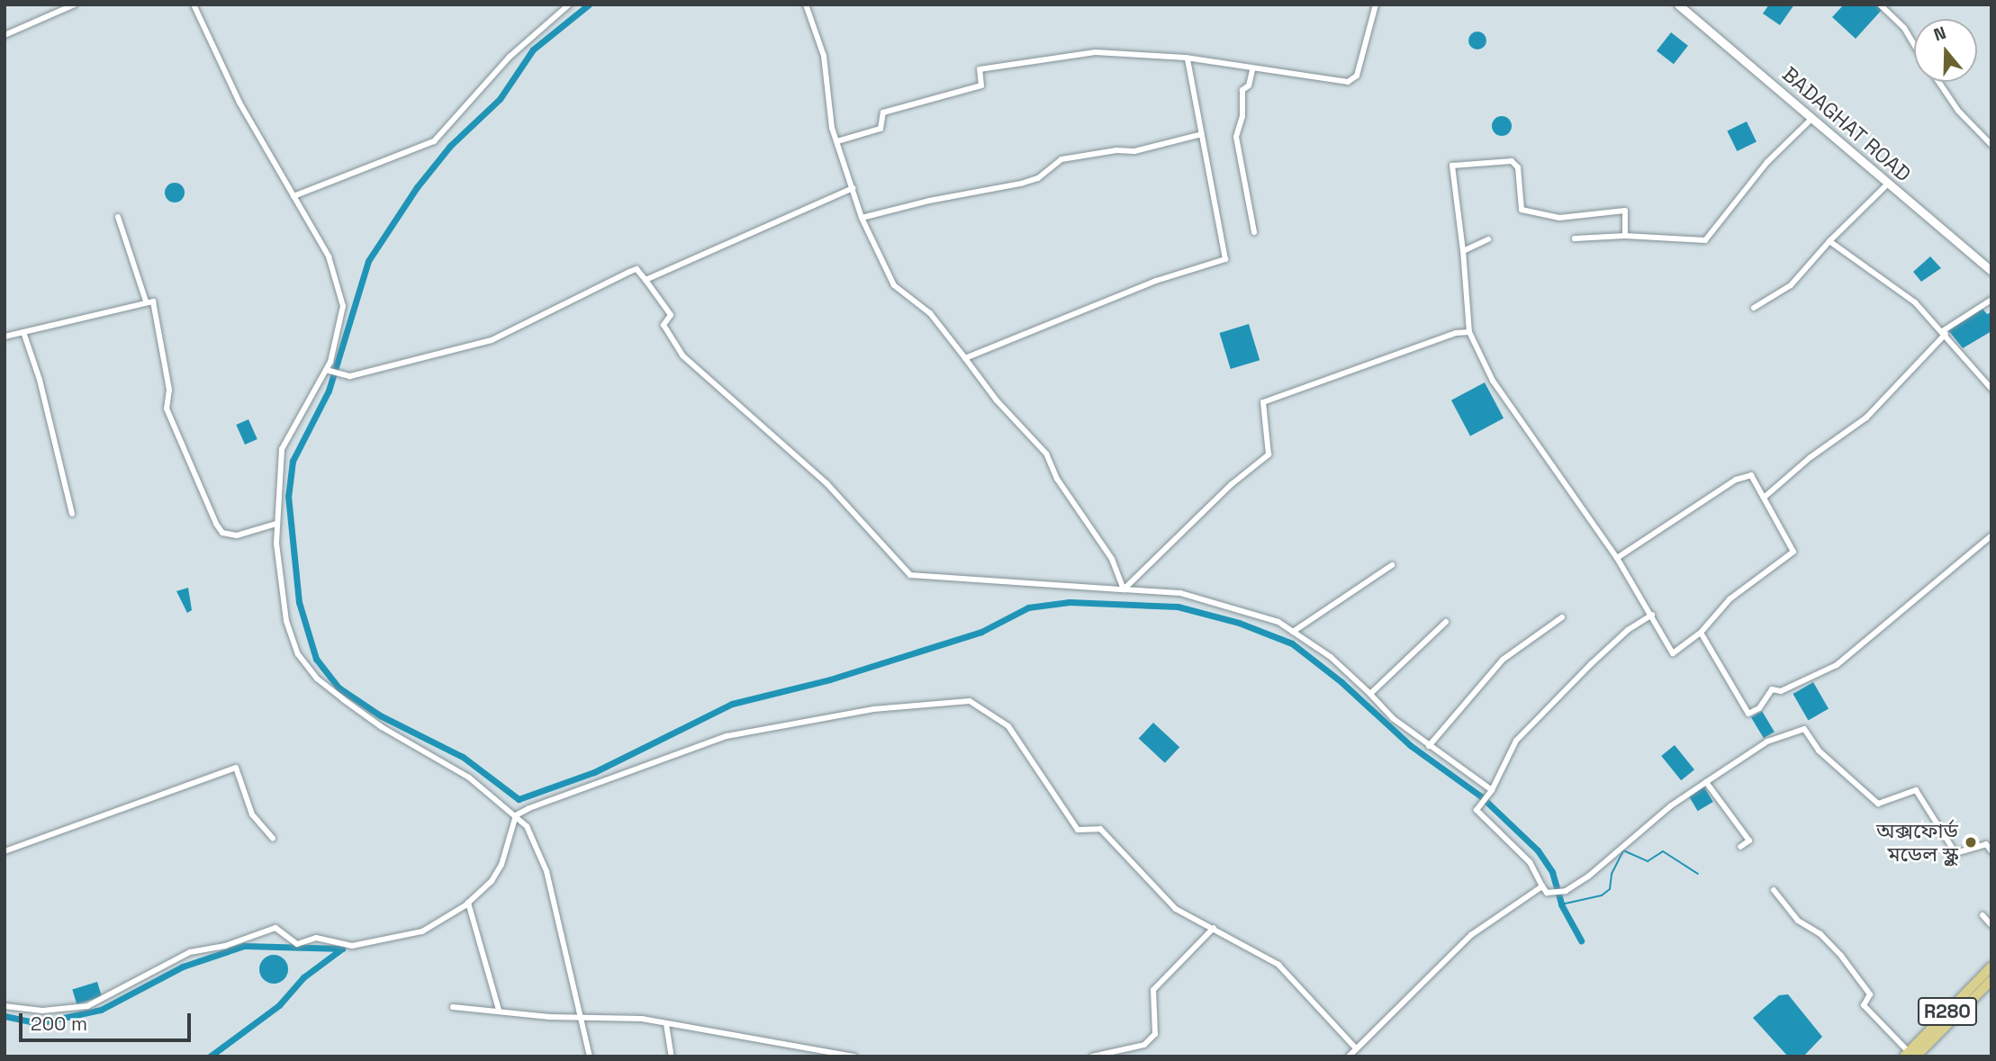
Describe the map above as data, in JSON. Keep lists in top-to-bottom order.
{
  "streets": {
    "main road": ["BADAGHAT ROAD", "R280"]
  },
  "places": ["অক্সফোর্ড মডেল স্কুল"],
  "scale_bar": "200 m",
  "north": "top"
}
